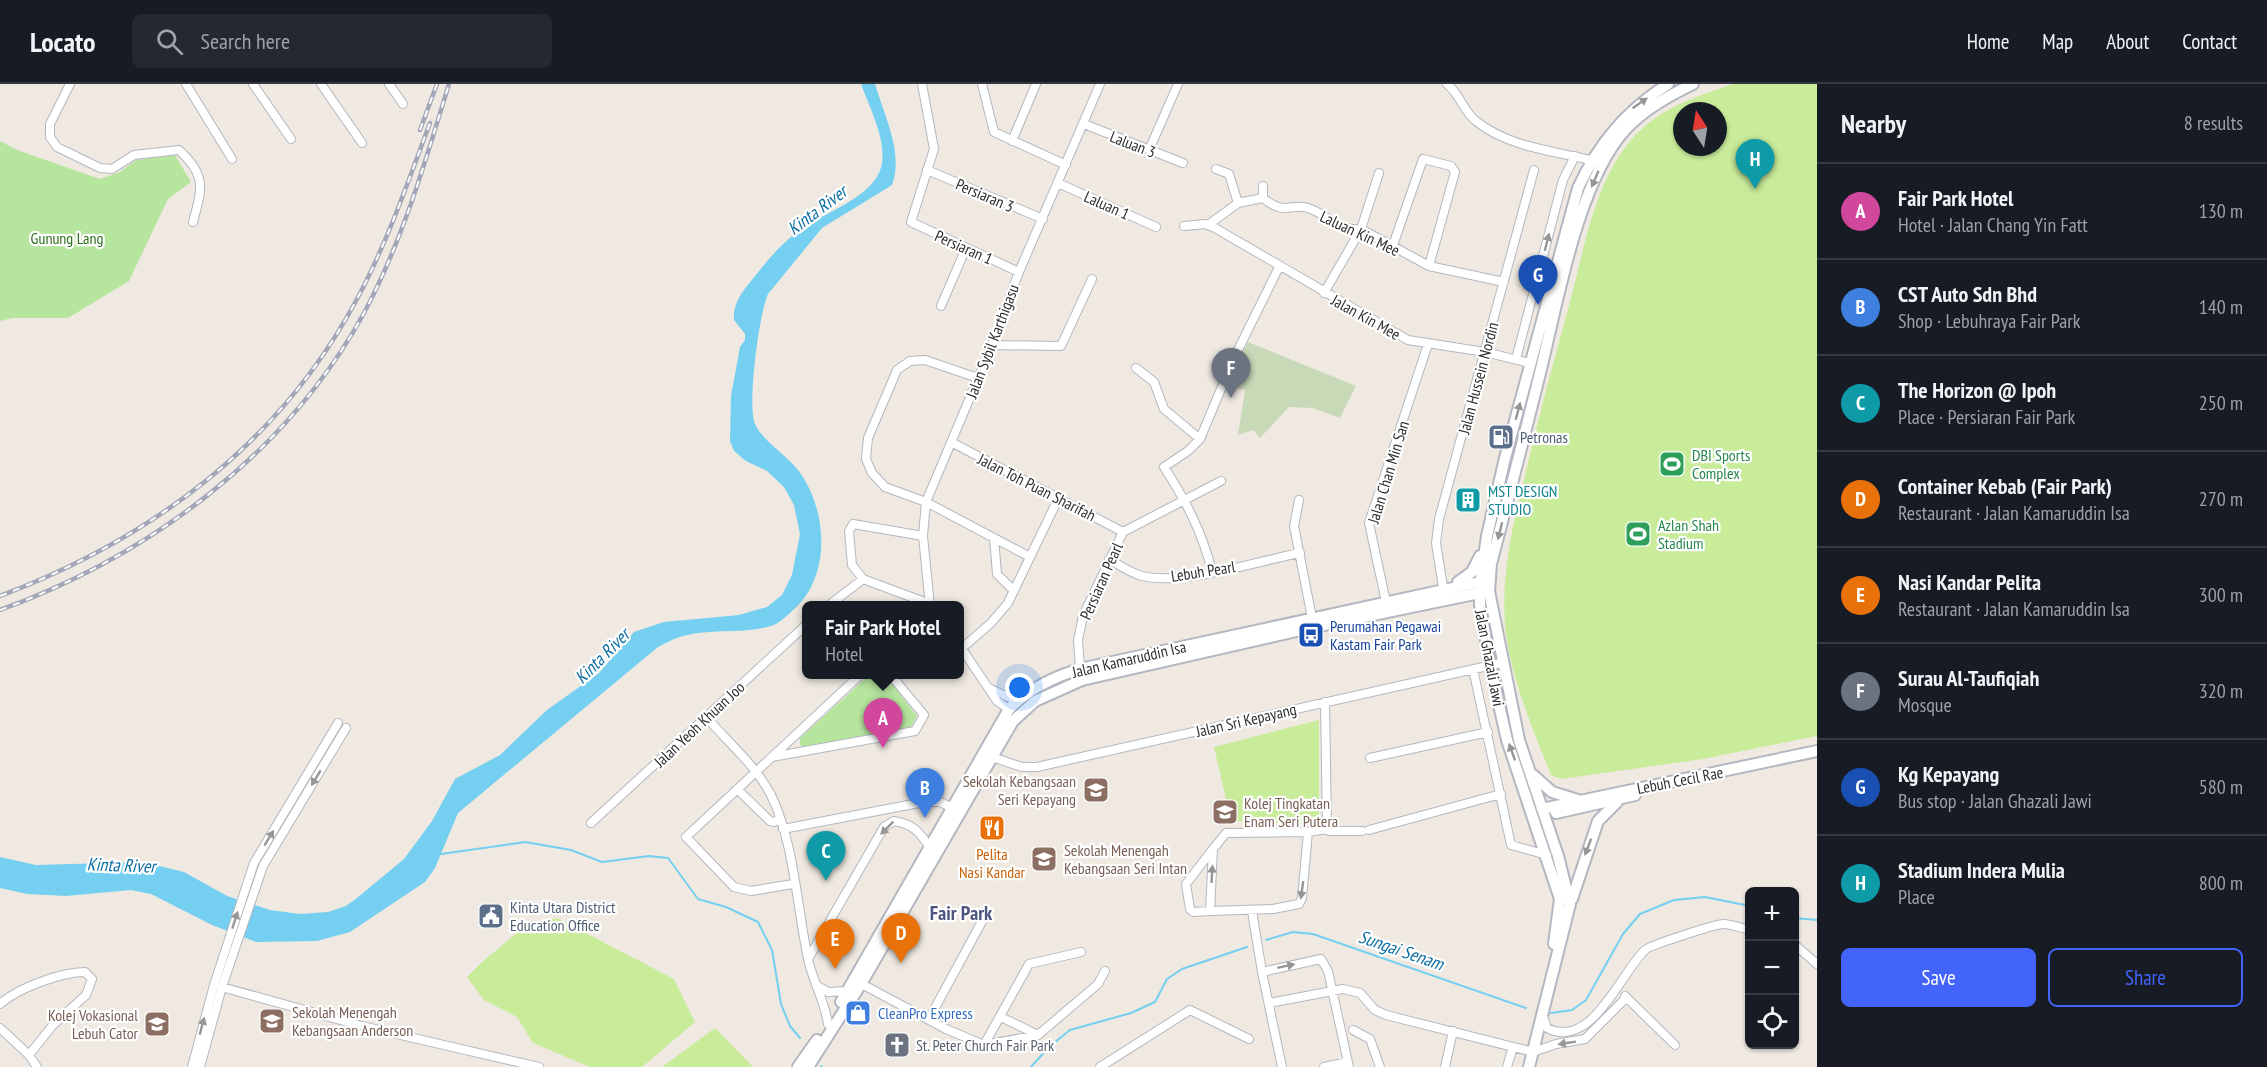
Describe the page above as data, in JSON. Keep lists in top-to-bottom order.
{
  "streets": {
    "main road": ["Jalan Ghazali Jawi", "Jalan Kamaruddin Isa", "Lebuh Cecil Rae"],
    "street": [
      "Laluan 3",
      "Persiaran 3",
      "Laluan 1",
      "Laluan Kin Mee",
      "Persiaran 1",
      "Jalan Kin Mee",
      "Jalan Sybil Karthigasu",
      "Jalan Hussein Nordin",
      "Jalan Chan Min San",
      "Jalan Toh Puan Sharifah",
      "Lebuh Pearl",
      "Persiaran Pearl",
      "Jalan Sri Kepayang",
      "Jalan Yeoh Khuan Joo"
    ]
  },
  "crossings": [
    ["Laluan 3", "Jalan Sybil Karthigasu"],
    ["Persiaran 3", "Persiaran 1"],
    ["Persiaran 3", "Jalan Sybil Karthigasu"],
    ["Laluan 1", "Jalan Sybil Karthigasu"],
    ["Laluan Kin Mee", "Jalan Hussein Nordin"],
    ["Persiaran 1", "Jalan Sybil Karthigasu"],
    ["Jalan Kin Mee", "Jalan Hussein Nordin"],
    ["Jalan Kin Mee", "Jalan Chan Min San"],
    ["Jalan Kin Mee", "Jalan Ghazali Jawi"],
    ["Jalan Sybil Karthigasu", "Jalan Toh Puan Sharifah"],
    ["Jalan Chan Min San", "Jalan Kamaruddin Isa"],
    ["Jalan Toh Puan Sharifah", "Persiaran Pearl"],
    ["Lebuh Pearl", "Persiaran Pearl"],
    ["Persiaran Pearl", "Jalan Kamaruddin Isa"],
    ["Jalan Ghazali Jawi", "Jalan Kamaruddin Isa"],
    ["Jalan Ghazali Jawi", "Jalan Sri Kepayang"],
    ["Jalan Ghazali Jawi", "Lebuh Cecil Rae"],
    ["Jalan Kamaruddin Isa", "Jalan Sri Kepayang"]
  ],
  "districts": ["Fair Park"],
  "water": ["Kinta River", "Sungai Senam"],
  "parks": ["Gunung Lang"],
  "places": {
    "fuel station": ["Petronas"],
    "sports": ["DBI Sports Complex", "Azlan Shah Stadium"],
    "building": ["MST DESIGN STUDIO"],
    "bus stop": ["Perumahan Pegawai Kastam Fair Park"],
    "school or university": [
      "Sekolah Kebangsaan Seri Kepayang",
      "Kolej Tingkatan Enam Seri Putera",
      "Sekolah Menengah Kebangsaan Seri Intan",
      "Sekolah Menengah Kebangsaan Anderson",
      "Kolej Vokasional Lebuh Cator"
    ],
    "restaurant": ["Pelita Nasi Kandar"],
    "public building": ["Kinta Utara District Education Office"],
    "shop": ["CleanPro Express"],
    "church": ["St. Peter Church Fair Park"]
  },
  "north": "top",
  "page": {
    "header": "Locato",
    "search": "Search here",
    "nav": [
      "Home",
      "Map",
      "About",
      "Contact"
    ],
    "heading": ["Nearby", "8 results"],
    "pins": [
      "H",
      "G",
      "F",
      "A",
      "B",
      "C",
      "D",
      "E"
    ],
    "list": [
      {
        "mark": "A",
        "name": "Fair Park Hotel",
        "note": "Hotel · Jalan Chang Yin Fatt",
        "value": "130 m"
      },
      {
        "mark": "B",
        "name": "CST Auto Sdn Bhd",
        "note": "Shop · Lebuhraya Fair Park",
        "value": "140 m"
      },
      {
        "mark": "C",
        "name": "The Horizon @ Ipoh",
        "note": "Place · Persiaran Fair Park",
        "value": "250 m"
      },
      {
        "mark": "D",
        "name": "Container Kebab (Fair Park)",
        "note": "Restaurant · Jalan Kamaruddin Isa",
        "value": "270 m"
      },
      {
        "mark": "E",
        "name": "Nasi Kandar Pelita",
        "note": "Restaurant · Jalan Kamaruddin Isa",
        "value": "300 m"
      },
      {
        "mark": "F",
        "name": "Surau Al-Taufiqiah",
        "note": "Mosque",
        "value": "320 m"
      },
      {
        "mark": "G",
        "name": "Kg Kepayang",
        "note": "Bus stop · Jalan Ghazali Jawi",
        "value": "580 m"
      },
      {
        "mark": "H",
        "name": "Stadium Indera Mulia",
        "note": "Place",
        "value": "800 m"
      }
    ],
    "popup": ["Fair Park Hotel", "Hotel"],
    "map_buttons": ["+", "−"],
    "buttons": ["Save", "Share"]
  }
}
